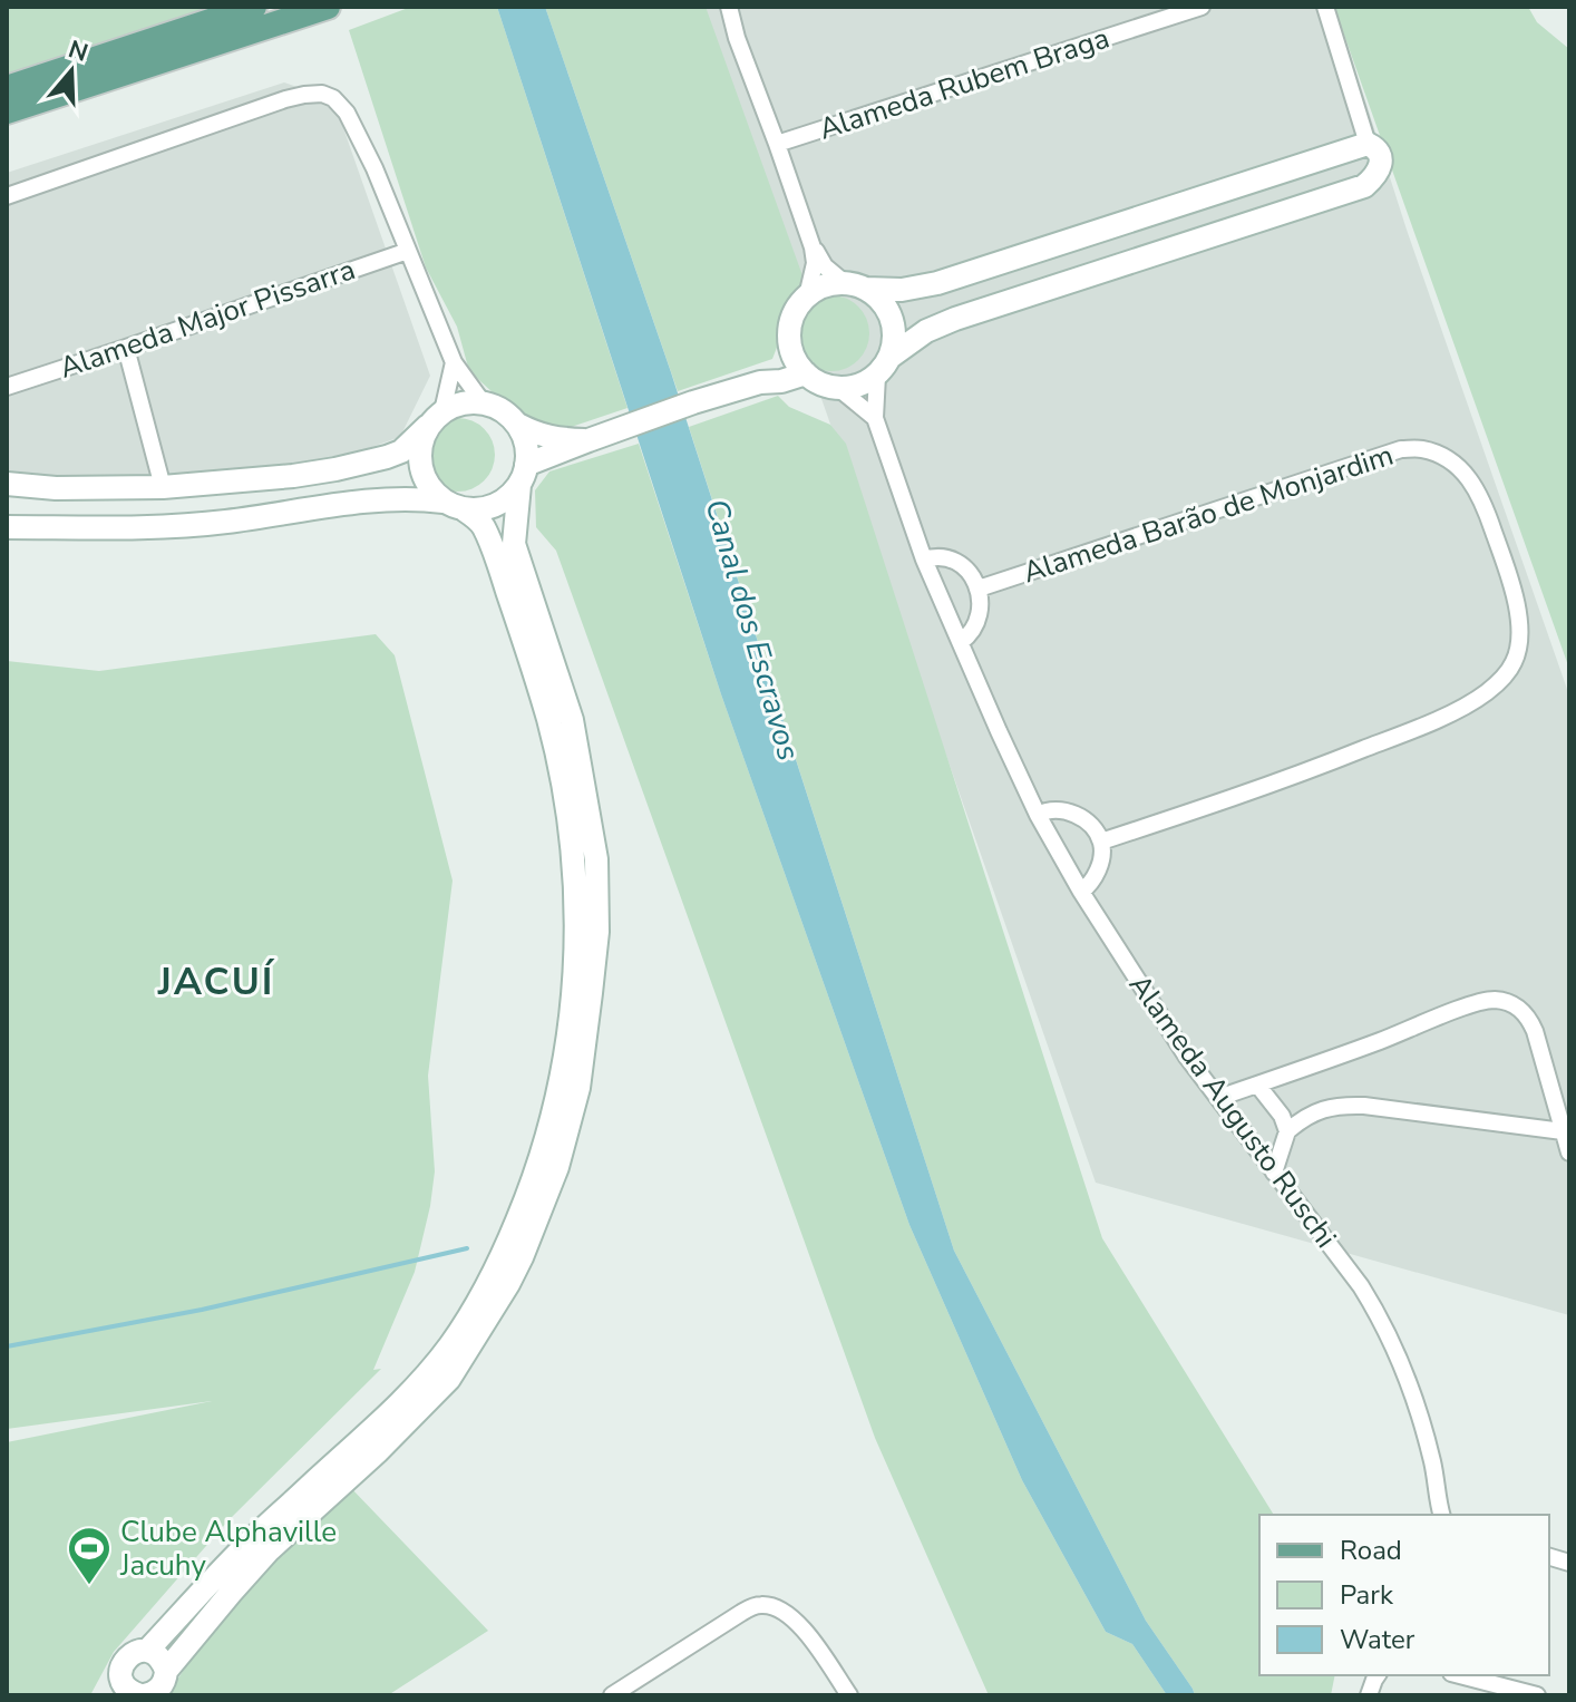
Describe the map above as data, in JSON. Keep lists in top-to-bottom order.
{
  "streets": {
    "street": [
      "Alameda Rubem Braga",
      "Alameda Major Pissarra",
      "Alameda Barão de Monjardim",
      "Alameda Augusto Ruschi"
    ]
  },
  "districts": ["JACUÍ"],
  "water": ["Canal dos Escravos"],
  "places": {
    "sports": ["Clube Alphaville Jacuhy"]
  },
  "legend": ["Road", "Park", "Water"],
  "north": "top"
}
